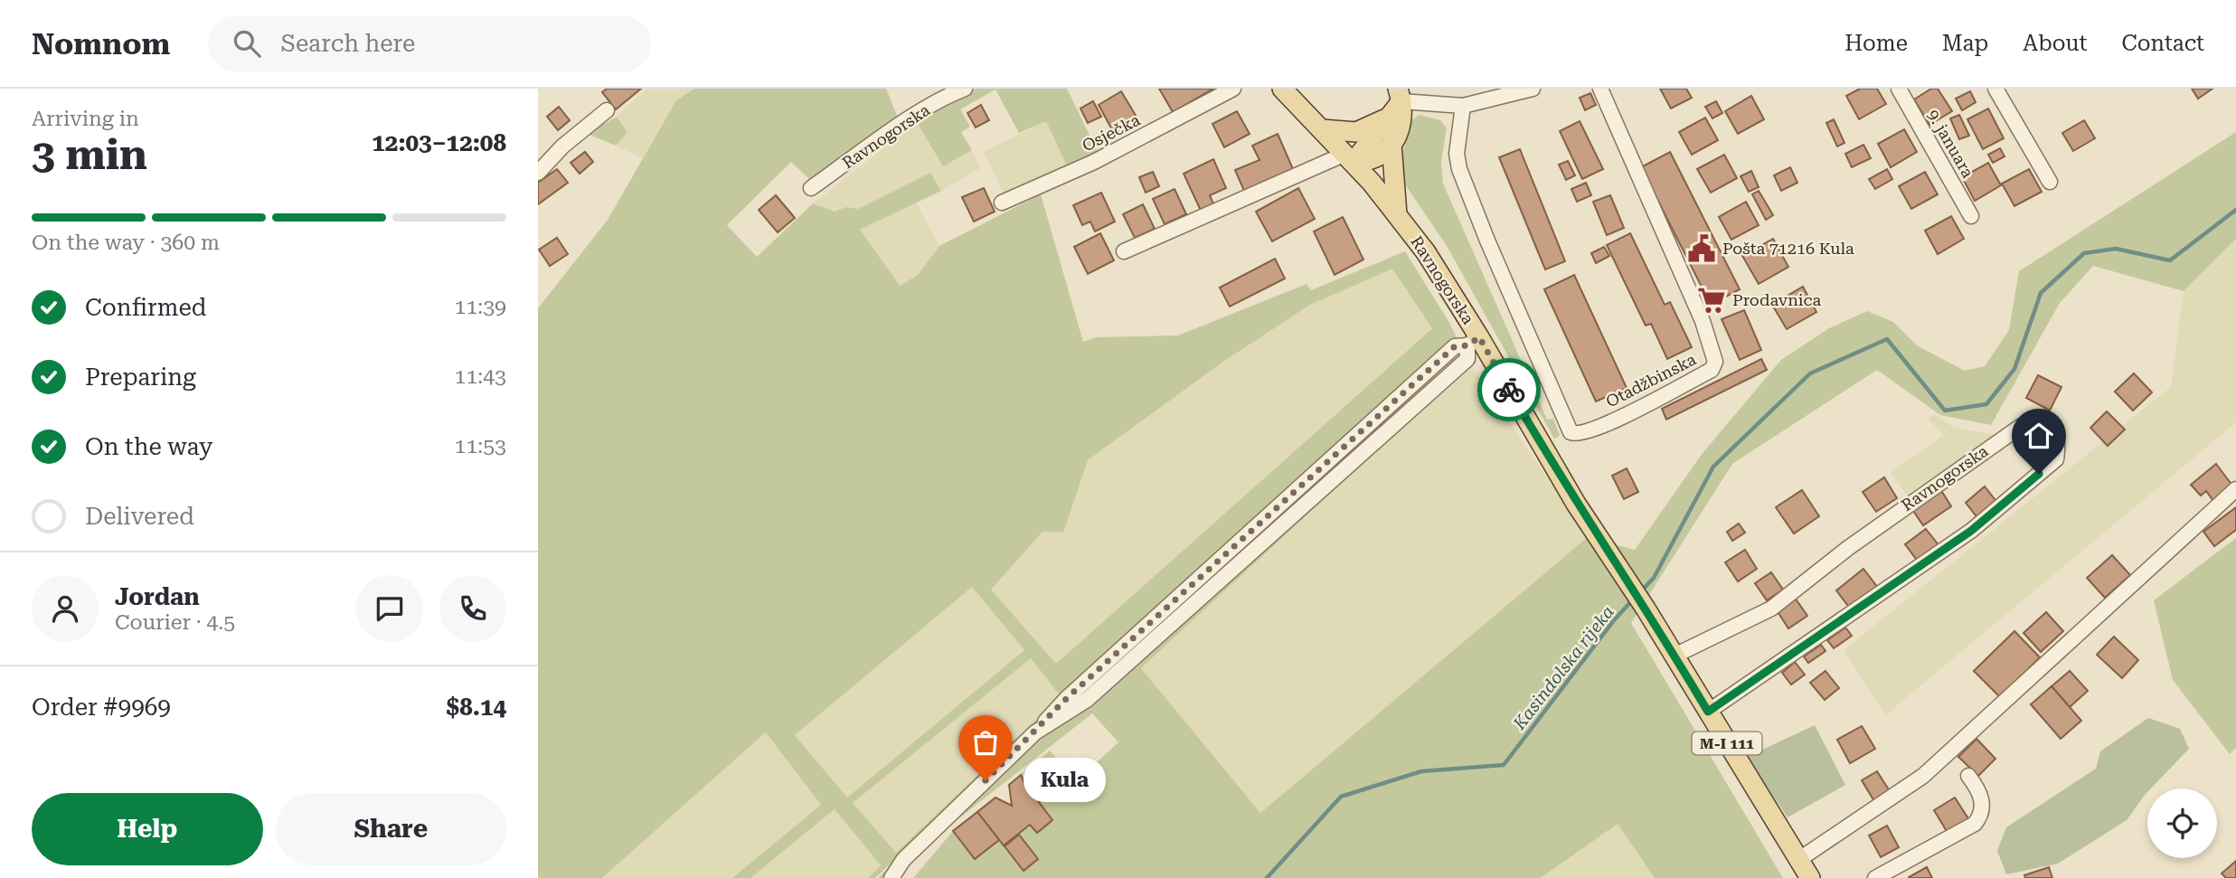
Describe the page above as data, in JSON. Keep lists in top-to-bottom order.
{
  "streets": {
    "main road": ["Ravnogorska", "M-I 111"],
    "street": ["Osječka", "9. januara", "Otadžbinska"]
  },
  "water": ["Kasindolska rijeka"],
  "places": {
    "public building": ["Pošta 71216 Kula"],
    "supermarket": ["Prodavnica"],
    "other": ["Kula"]
  },
  "page": {
    "header": "Nomnom",
    "search": "Search here",
    "nav": [
      "Home",
      "Map",
      "About",
      "Contact"
    ],
    "heading": ["3 min", "Arriving in", "12:03–12:08"],
    "panel": [
      "Jordan",
      "Courier · 4.5",
      "Order #9969",
      "$8.14"
    ],
    "bar": "On the way · 360 m",
    "list": [
      ["Confirmed", "11:39"],
      ["Preparing", "11:43"],
      ["On the way", "11:53"],
      "Delivered"
    ],
    "bubble": "Kula",
    "buttons": ["Help", "Share"]
  }
}
